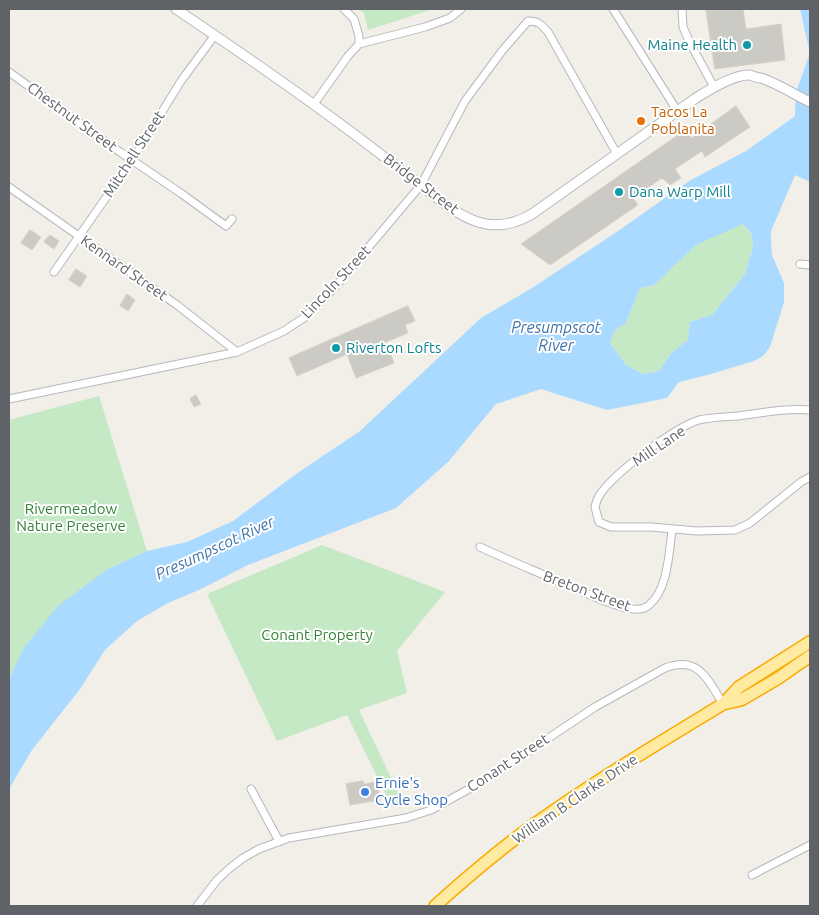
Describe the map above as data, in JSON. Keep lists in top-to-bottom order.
{
  "streets": {
    "highway": ["William B Clarke Drive"],
    "street": [
      "Chestnut Street",
      "Mitchell Street",
      "Bridge Street",
      "Kennard Street",
      "Lincoln Street",
      "Mill Lane",
      "Breton Street",
      "Conant Street"
    ]
  },
  "crossings": [
    ["Chestnut Street", "Mitchell Street"],
    ["Mitchell Street", "Bridge Street"],
    ["Mitchell Street", "Kennard Street"],
    ["Bridge Street", "Lincoln Street"],
    ["Kennard Street", "Lincoln Street"],
    ["Mill Lane", "Breton Street"],
    ["Conant Street", "William B Clarke Drive"]
  ],
  "water": ["Presumpscot River"],
  "parks": ["Rivermeadow Nature Preserve", "Conant Property"],
  "places": [
    "Maine Health",
    "Tacos La Poblanita",
    "Dana Warp Mill",
    "Riverton Lofts",
    "Ernie's Cycle Shop"
  ]
}
